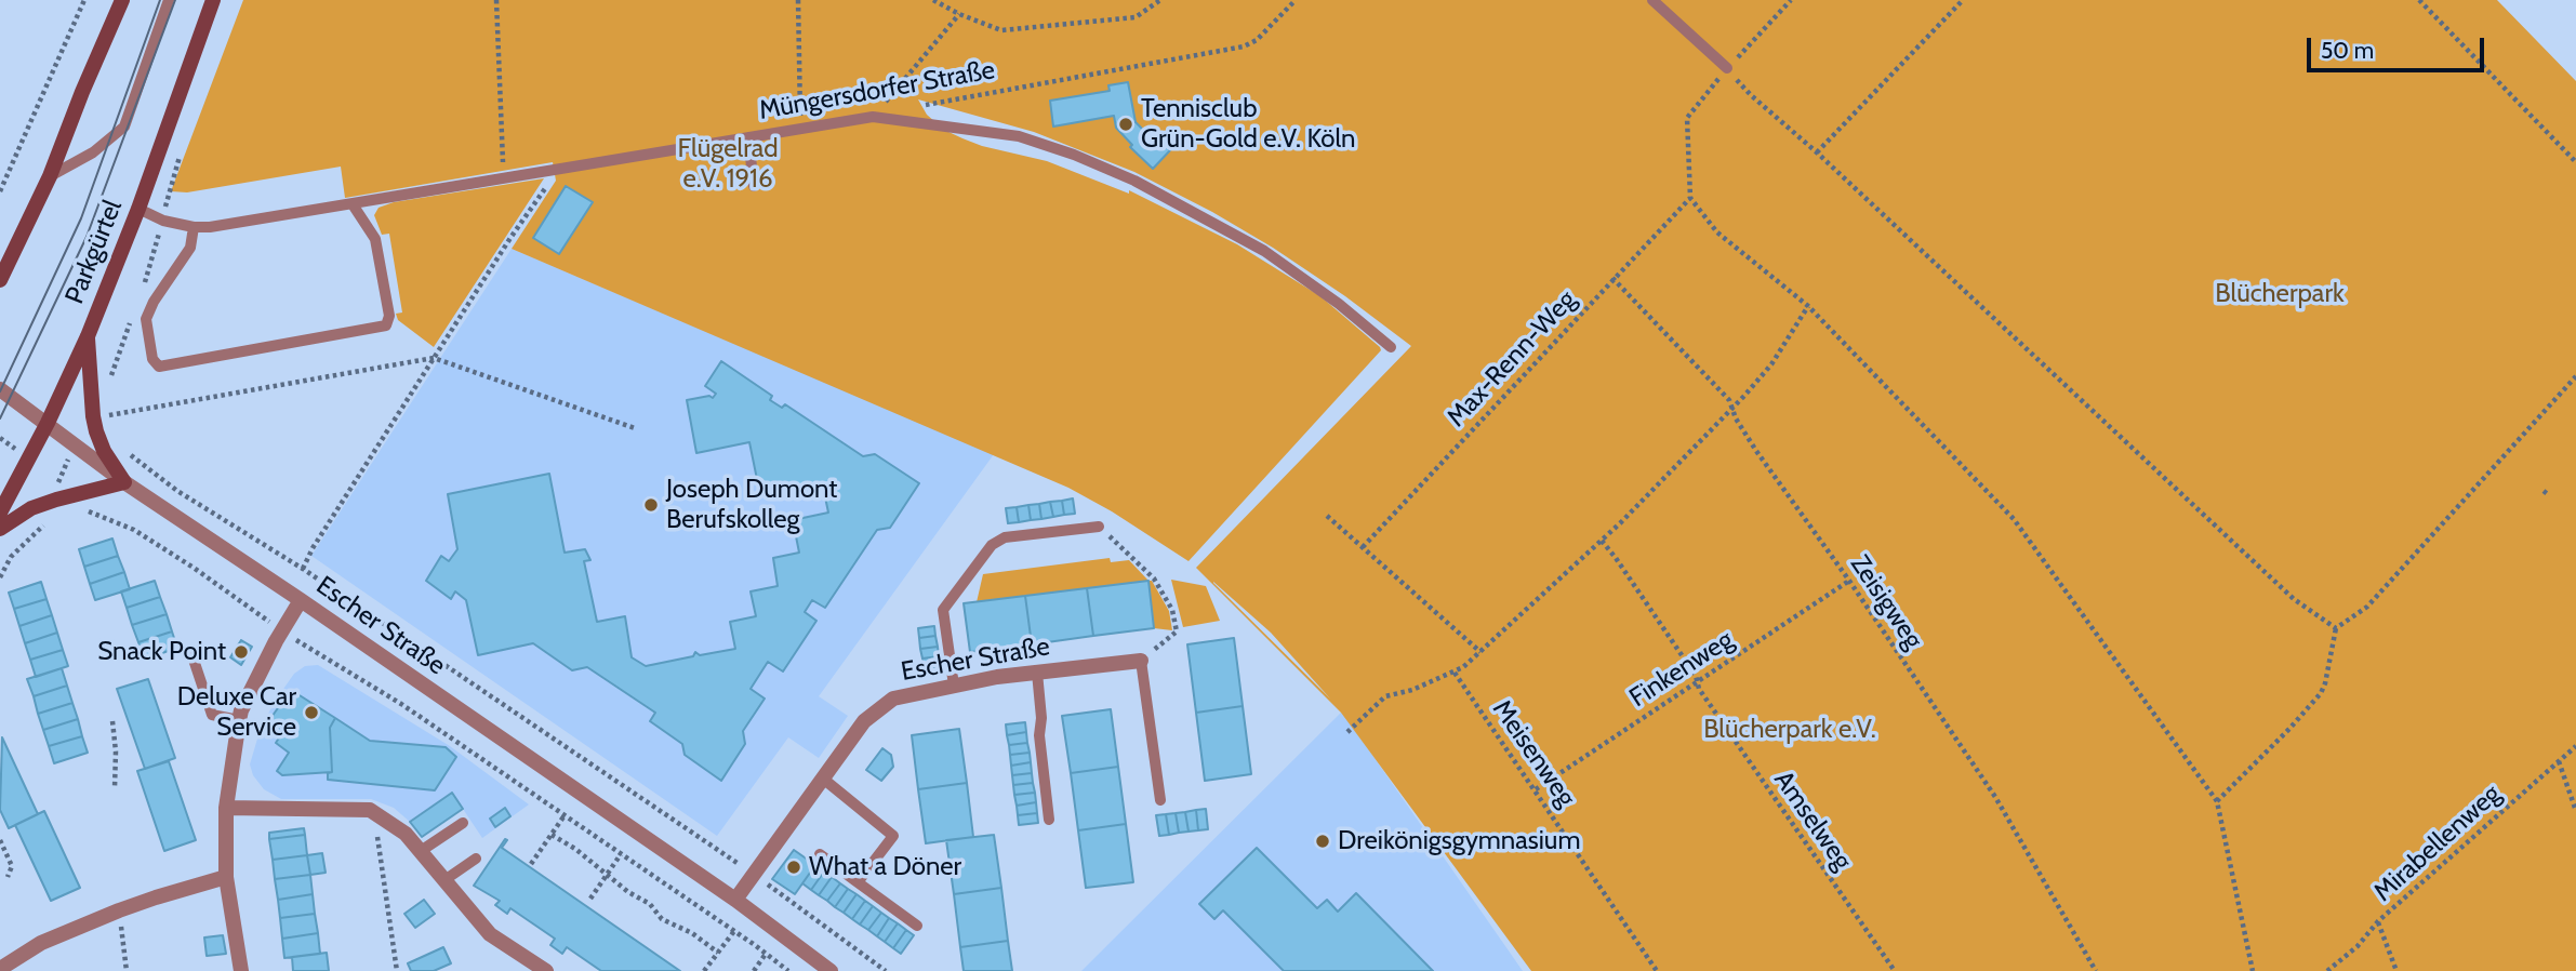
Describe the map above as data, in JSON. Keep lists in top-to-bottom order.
{
  "streets": {
    "main road": ["Parkgürtel"],
    "street": ["Escher Straße"],
    "lane": ["Müngersdorfer Straße"],
    "path": [
      "Max-Renn-Weg",
      "Zeisigweg",
      "Finkenweg",
      "Meisenweg",
      "Amselweg",
      "Mirabellenweg"
    ]
  },
  "crossings": [
    ["Müngersdorfer Straße", "Parkgürtel"],
    ["Parkgürtel", "Escher Straße"],
    ["Max-Renn-Weg", "Zeisigweg"],
    ["Zeisigweg", "Finkenweg"],
    ["Finkenweg", "Meisenweg"],
    ["Finkenweg", "Amselweg"]
  ],
  "parks": ["Flügelrad e.V. 1916", "Blücherpark", "Blücherpark e.V."],
  "places": [
    "Tennisclub Grün-Gold e.V. Köln",
    "Joseph Dumont Berufskolleg",
    "Snack Point",
    "Deluxe Car Service",
    "Dreikönigsgymnasium",
    "What a Döner"
  ],
  "scale_bar": "50 m"
}
